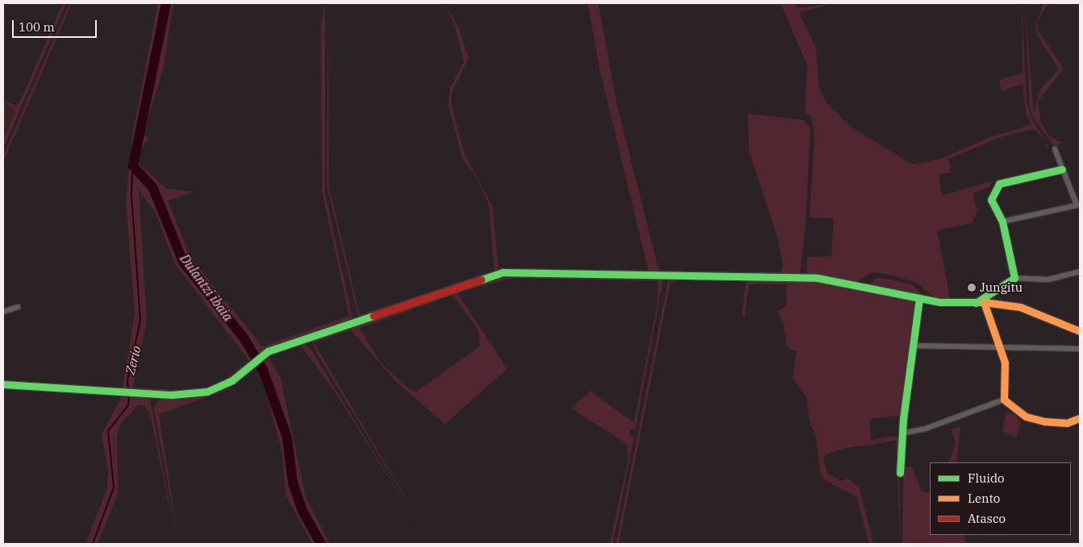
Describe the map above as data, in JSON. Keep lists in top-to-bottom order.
{
  "water": ["Dulantzi ibaia", "Zerio"],
  "places": ["Jungitu"],
  "legend": ["Fluido", "Lento", "Atasco"],
  "scale_bar": "100 m"
}
